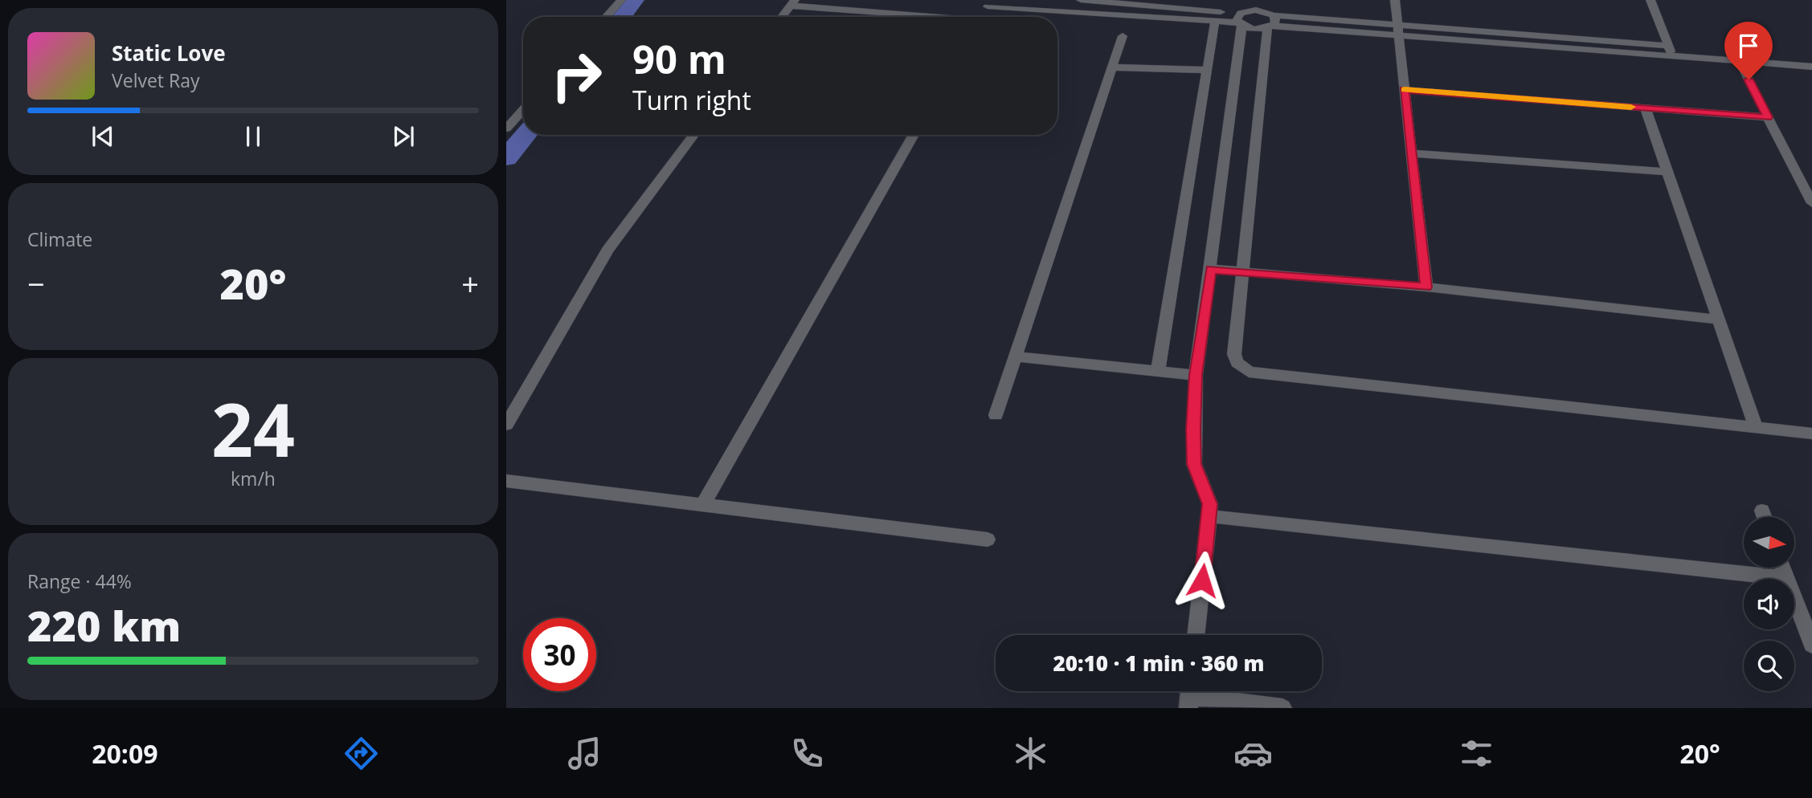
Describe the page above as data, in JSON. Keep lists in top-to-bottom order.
{
  "north": "right",
  "page": {
    "turn": ["90 m", "Turn right"],
    "song": ["Static Love", "Velvet Ray"],
    "tile": [
      "Climate",
      ["24", "km/h"],
      ["Range · 44%", "220 km"]
    ],
    "heat": ["−", "20°", "+"],
    "limit": "30",
    "trip": "20:10 · 1 min · 360 m",
    "tabs": ["20:09", "20°"]
  }
}
